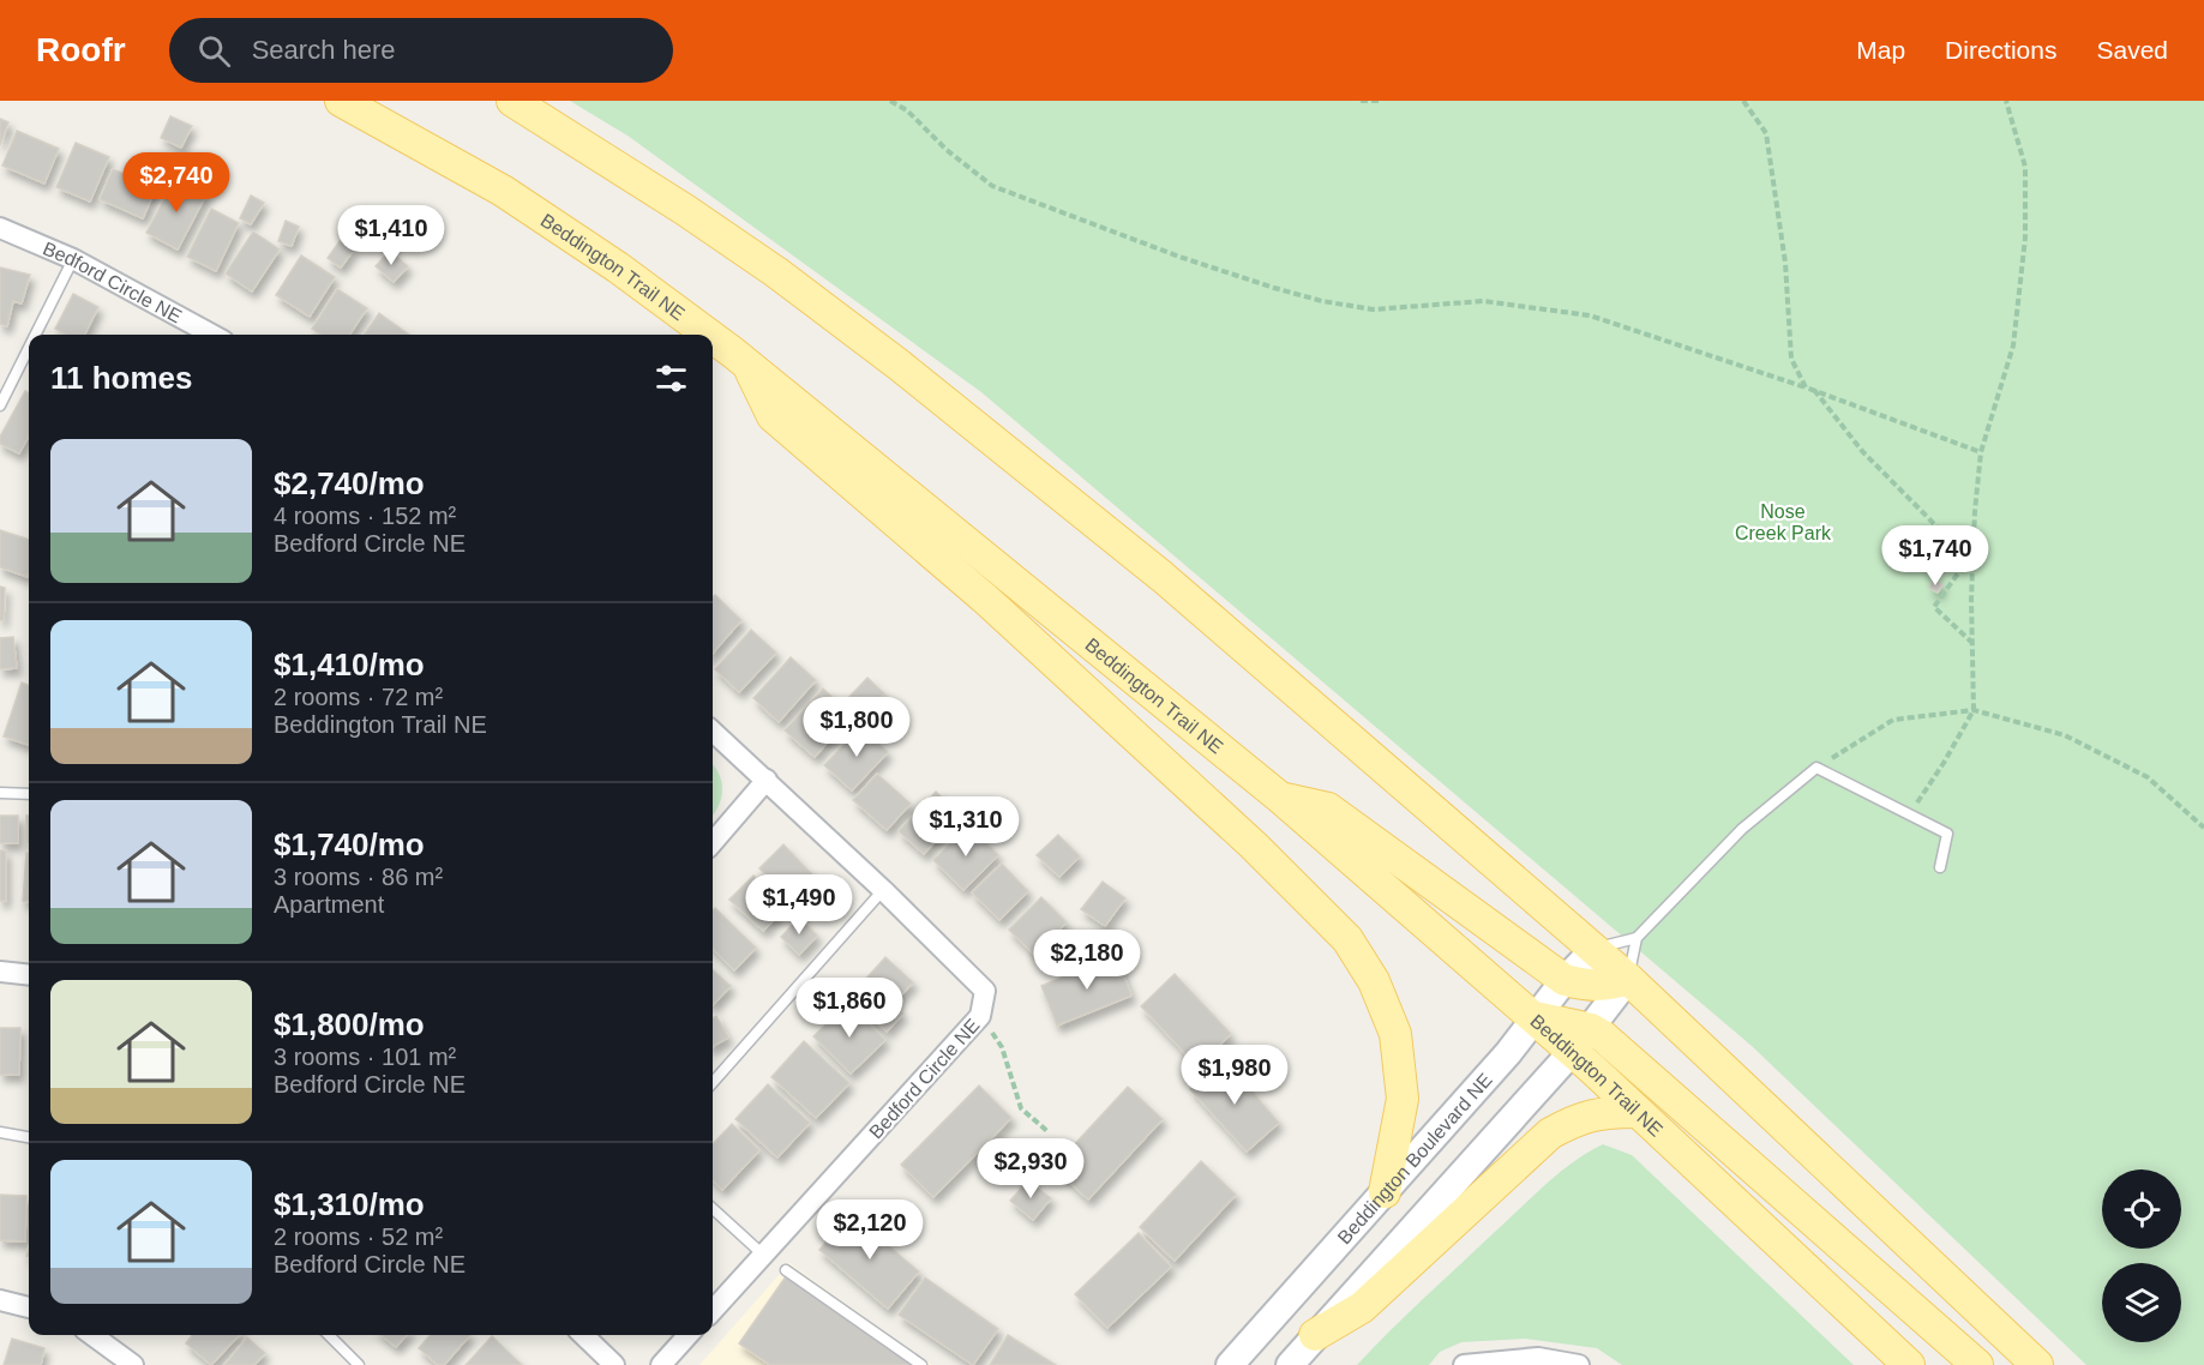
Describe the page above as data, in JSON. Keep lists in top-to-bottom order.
{
  "streets": {
    "main road": ["Beddington Trail NE", "Beddington Boulevard NE"],
    "street": ["Bedford Circle NE"]
  },
  "crossings": [
    ["Beddington Trail NE", "Beddington Boulevard NE"]
  ],
  "parks": ["Nose Creek Park"],
  "page": {
    "header": "Roofr",
    "search": "Search here",
    "nav": ["Map", "Directions", "Saved"],
    "price": [
      "$2,740",
      "$1,410",
      "$1,740",
      "$1,800",
      "$1,310",
      "$1,490",
      "$2,180",
      "$1,860",
      "$1,980",
      "$2,930",
      "$2,120"
    ],
    "heading": "11 homes",
    "list": [
      {
        "name": "$2,740/mo",
        "note": "4 rooms · 152 m² · Bedford Circle NE"
      },
      {
        "name": "$1,410/mo",
        "note": "2 rooms · 72 m² · Beddington Trail NE"
      },
      {
        "name": "$1,740/mo",
        "note": "3 rooms · 86 m² · Apartment"
      },
      {
        "name": "$1,800/mo",
        "note": "3 rooms · 101 m² · Bedford Circle NE"
      },
      {
        "name": "$1,310/mo",
        "note": "2 rooms · 52 m² · Bedford Circle NE"
      }
    ]
  }
}
